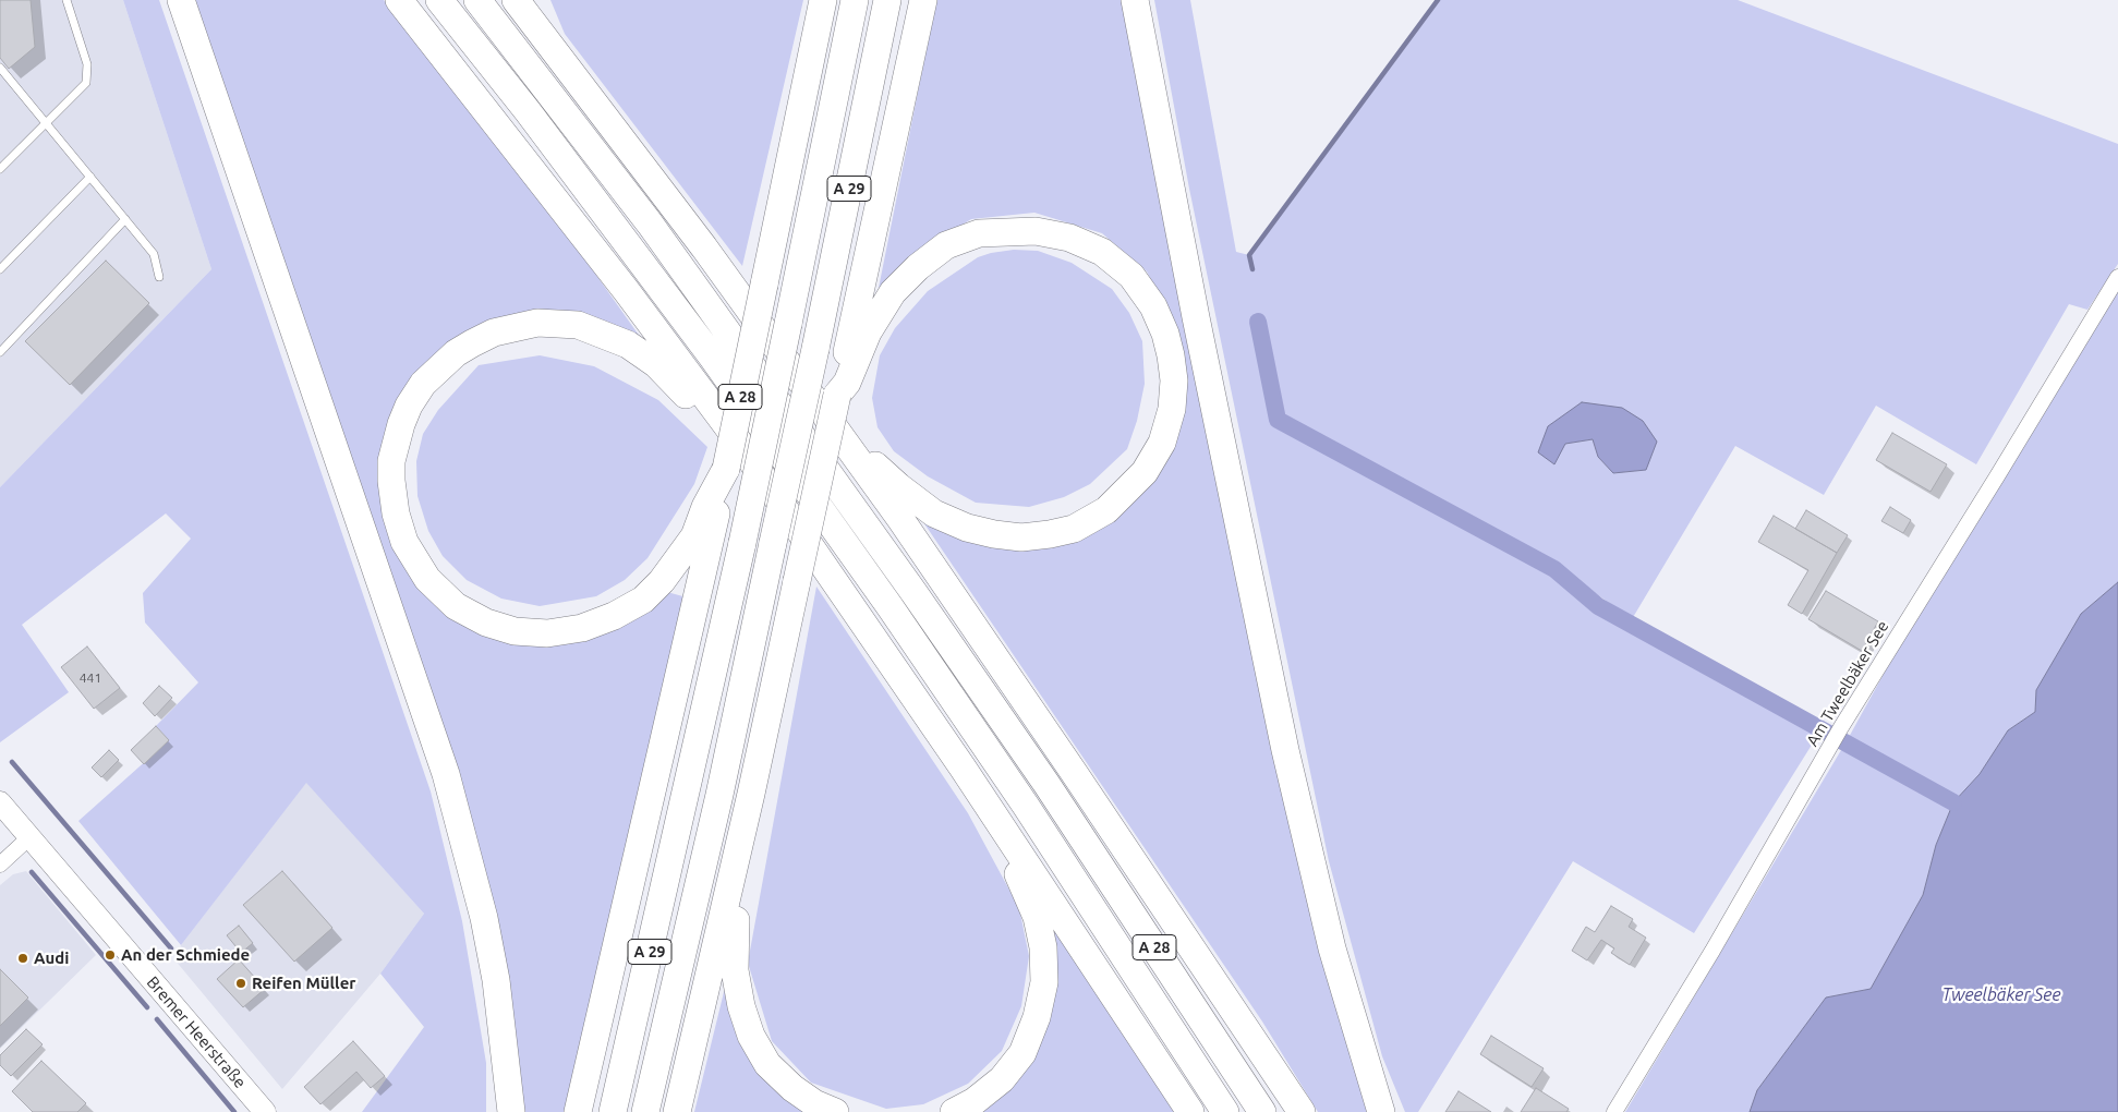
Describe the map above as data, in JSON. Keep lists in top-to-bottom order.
{
  "streets": {
    "highway": ["A 29", "A 28"],
    "main road": ["Bremer Heerstraße"],
    "street": ["Am Tweelbäker See"]
  },
  "water": ["Tweelbäker See"],
  "places": ["An der Schmiede", "Audi", "Reifen Müller"],
  "house_numbers": ["441"]
}
